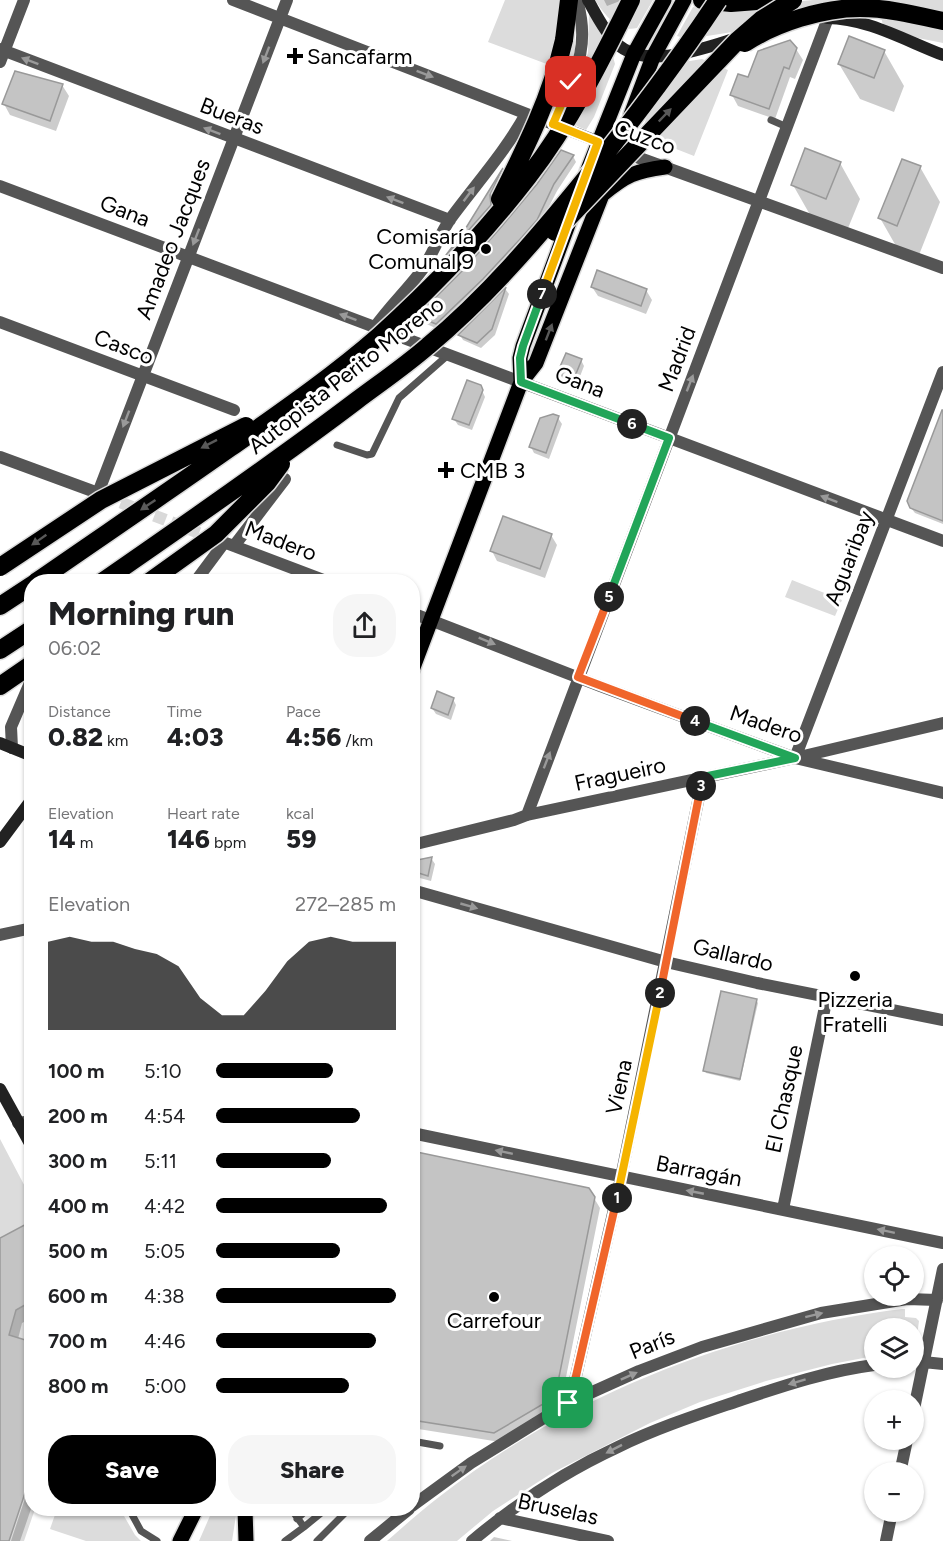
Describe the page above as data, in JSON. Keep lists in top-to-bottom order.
{
  "streets": {
    "highway": ["Autopista Perito Moreno"],
    "street": [
      "Bueras",
      "Cuzco",
      "Gana",
      "Amadeo Jacques",
      "Casco",
      "Madrid",
      "Madero",
      "Aguaribay",
      "Fragueiro",
      "Gallardo",
      "Viena",
      "El Chasque",
      "Barragán",
      "París",
      "Bruselas"
    ]
  },
  "crossings": [
    ["Bueras", "Amadeo Jacques"],
    ["Cuzco", "Amadeo Jacques"],
    ["Cuzco", "Madrid"],
    ["Gana", "Amadeo Jacques"],
    ["Gana", "Madrid"],
    ["Gana", "Aguaribay"],
    ["Amadeo Jacques", "Casco"],
    ["Madrid", "Madero"],
    ["Madrid", "Fragueiro"],
    ["Madero", "Aguaribay"],
    ["Madero", "Fragueiro"],
    ["Aguaribay", "Fragueiro"],
    ["Fragueiro", "Viena"],
    ["Gallardo", "Viena"],
    ["Gallardo", "El Chasque"],
    ["Viena", "Barragán"],
    ["Viena", "París"],
    ["El Chasque", "Barragán"]
  ],
  "one_way": [
    "Bueras",
    "Gana",
    "Amadeo Jacques",
    "Madrid",
    "Gallardo",
    "Barragán"
  ],
  "places": {
    "health": ["Sancafarm", "CMB 3"],
    "other": ["Comisaría Comunal 9", "Pizzeria Fratelli", "Carrefour"]
  },
  "page": {
    "pins": [
      "7",
      "6",
      "5",
      "4",
      "3",
      "2",
      "1"
    ],
    "heading": ["Morning run", "06:02"],
    "stats": [
      ["Distance", "0.82 km"],
      ["Time", "4:03"],
      ["Pace", "4:56 /km"],
      ["Elevation", "14 m"],
      ["Heart rate", "146 bpm"],
      ["kcal", "59"]
    ],
    "chart": ["Elevation", "272–285 m"],
    "list": [
      {
        "name": "100 m",
        "note": "5:10"
      },
      {
        "name": "200 m",
        "note": "4:54"
      },
      {
        "name": "300 m",
        "note": "5:11"
      },
      {
        "name": "400 m",
        "note": "4:42"
      },
      {
        "name": "500 m",
        "note": "5:05"
      },
      {
        "name": "600 m",
        "note": "4:38"
      },
      {
        "name": "700 m",
        "note": "4:46"
      },
      {
        "name": "800 m",
        "note": "5:00"
      }
    ],
    "map_buttons": ["+", "−"],
    "buttons": ["Save", "Share"]
  }
}
